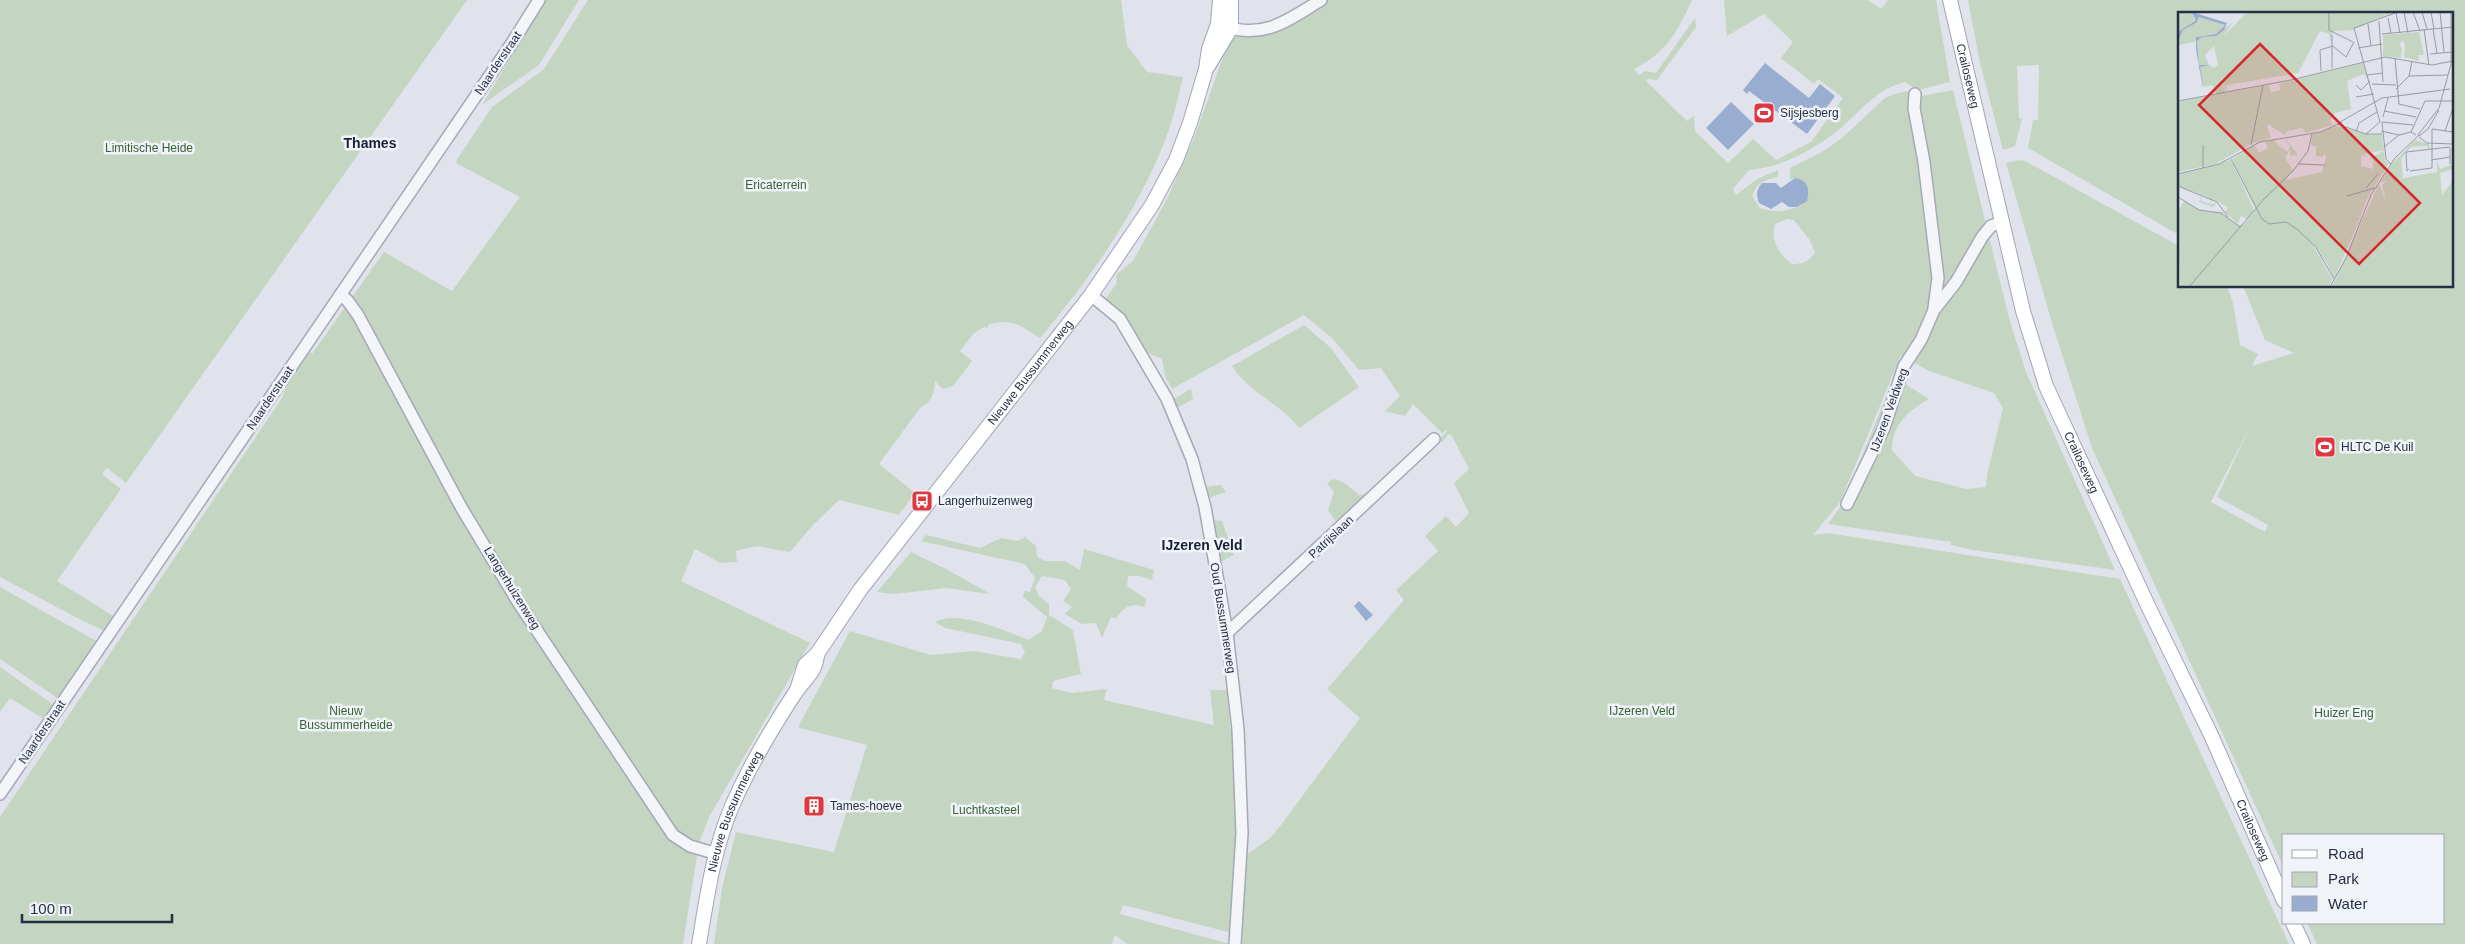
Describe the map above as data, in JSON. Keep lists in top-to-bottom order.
{
  "streets": {
    "main road": ["Crailoseweg", "Nieuwe Bussummerweg"],
    "street": [
      "Naarderstraat",
      "IJzeren Veldweg",
      "Patrijslaan",
      "Langerhuizenweg",
      "Oud Bussummerweg"
    ]
  },
  "crossings": [
    ["Naarderstraat", "Langerhuizenweg"],
    ["Crailoseweg", "IJzeren Veldweg"],
    ["Nieuwe Bussummerweg", "Langerhuizenweg"],
    ["Nieuwe Bussummerweg", "Oud Bussummerweg"],
    ["Patrijslaan", "Oud Bussummerweg"]
  ],
  "districts": ["Thames", "IJzeren Veld"],
  "parks": [
    "Limitische Heide",
    "Ericaterrein",
    "Nieuw Bussummerheide",
    "IJzeren Veld",
    "Huizer Eng",
    "Luchtkasteel"
  ],
  "places": {
    "sports": ["Sijsjesberg", "HLTC De Kuil"],
    "bus stop": ["Langerhuizenweg"],
    "building": ["Tames-hoeve"]
  },
  "legend": ["Road", "Park", "Water"],
  "scale_bar": "100 m"
}
